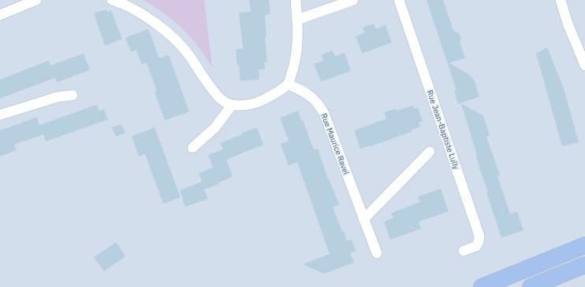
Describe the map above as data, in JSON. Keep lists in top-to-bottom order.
{
  "streets": {
    "street": ["Rue Jean-Baptiste Lully", "Rue Maurice Ravel"]
  }
}
